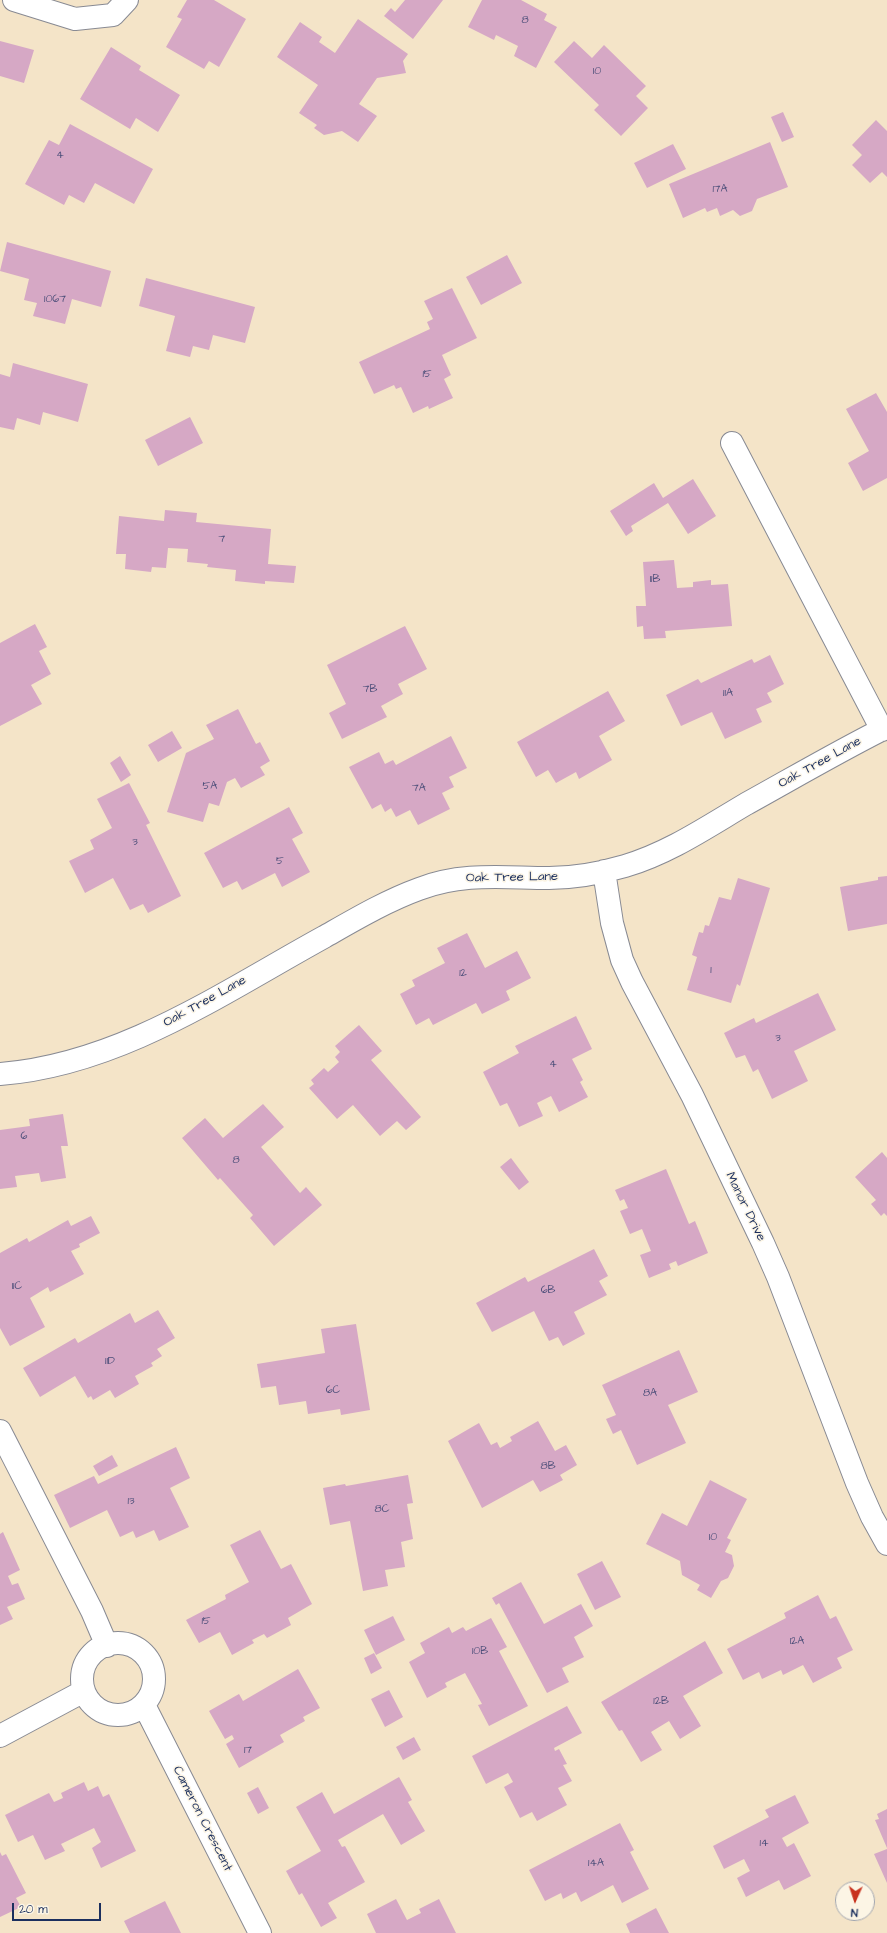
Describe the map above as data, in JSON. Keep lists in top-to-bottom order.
{
  "streets": {
    "street": ["Oak Tree Lane", "Manor Drive", "Cameron Crescent"]
  },
  "crossings": [
    ["Oak Tree Lane", "Manor Drive"]
  ],
  "house_numbers": [
    "8",
    "10",
    "4",
    "17A",
    "1067",
    "15",
    "7",
    "11B",
    "7B",
    "11A",
    "5A",
    "7A",
    "3",
    "5",
    "1",
    "12",
    "3",
    "4",
    "6",
    "8",
    "11C",
    "6B",
    "11D",
    "6C",
    "8A",
    "8B",
    "13",
    "8C",
    "10",
    "15",
    "12A",
    "10B",
    "12B",
    "17",
    "14",
    "14A"
  ],
  "scale_bar": "20 m",
  "north": "bottom"
}
